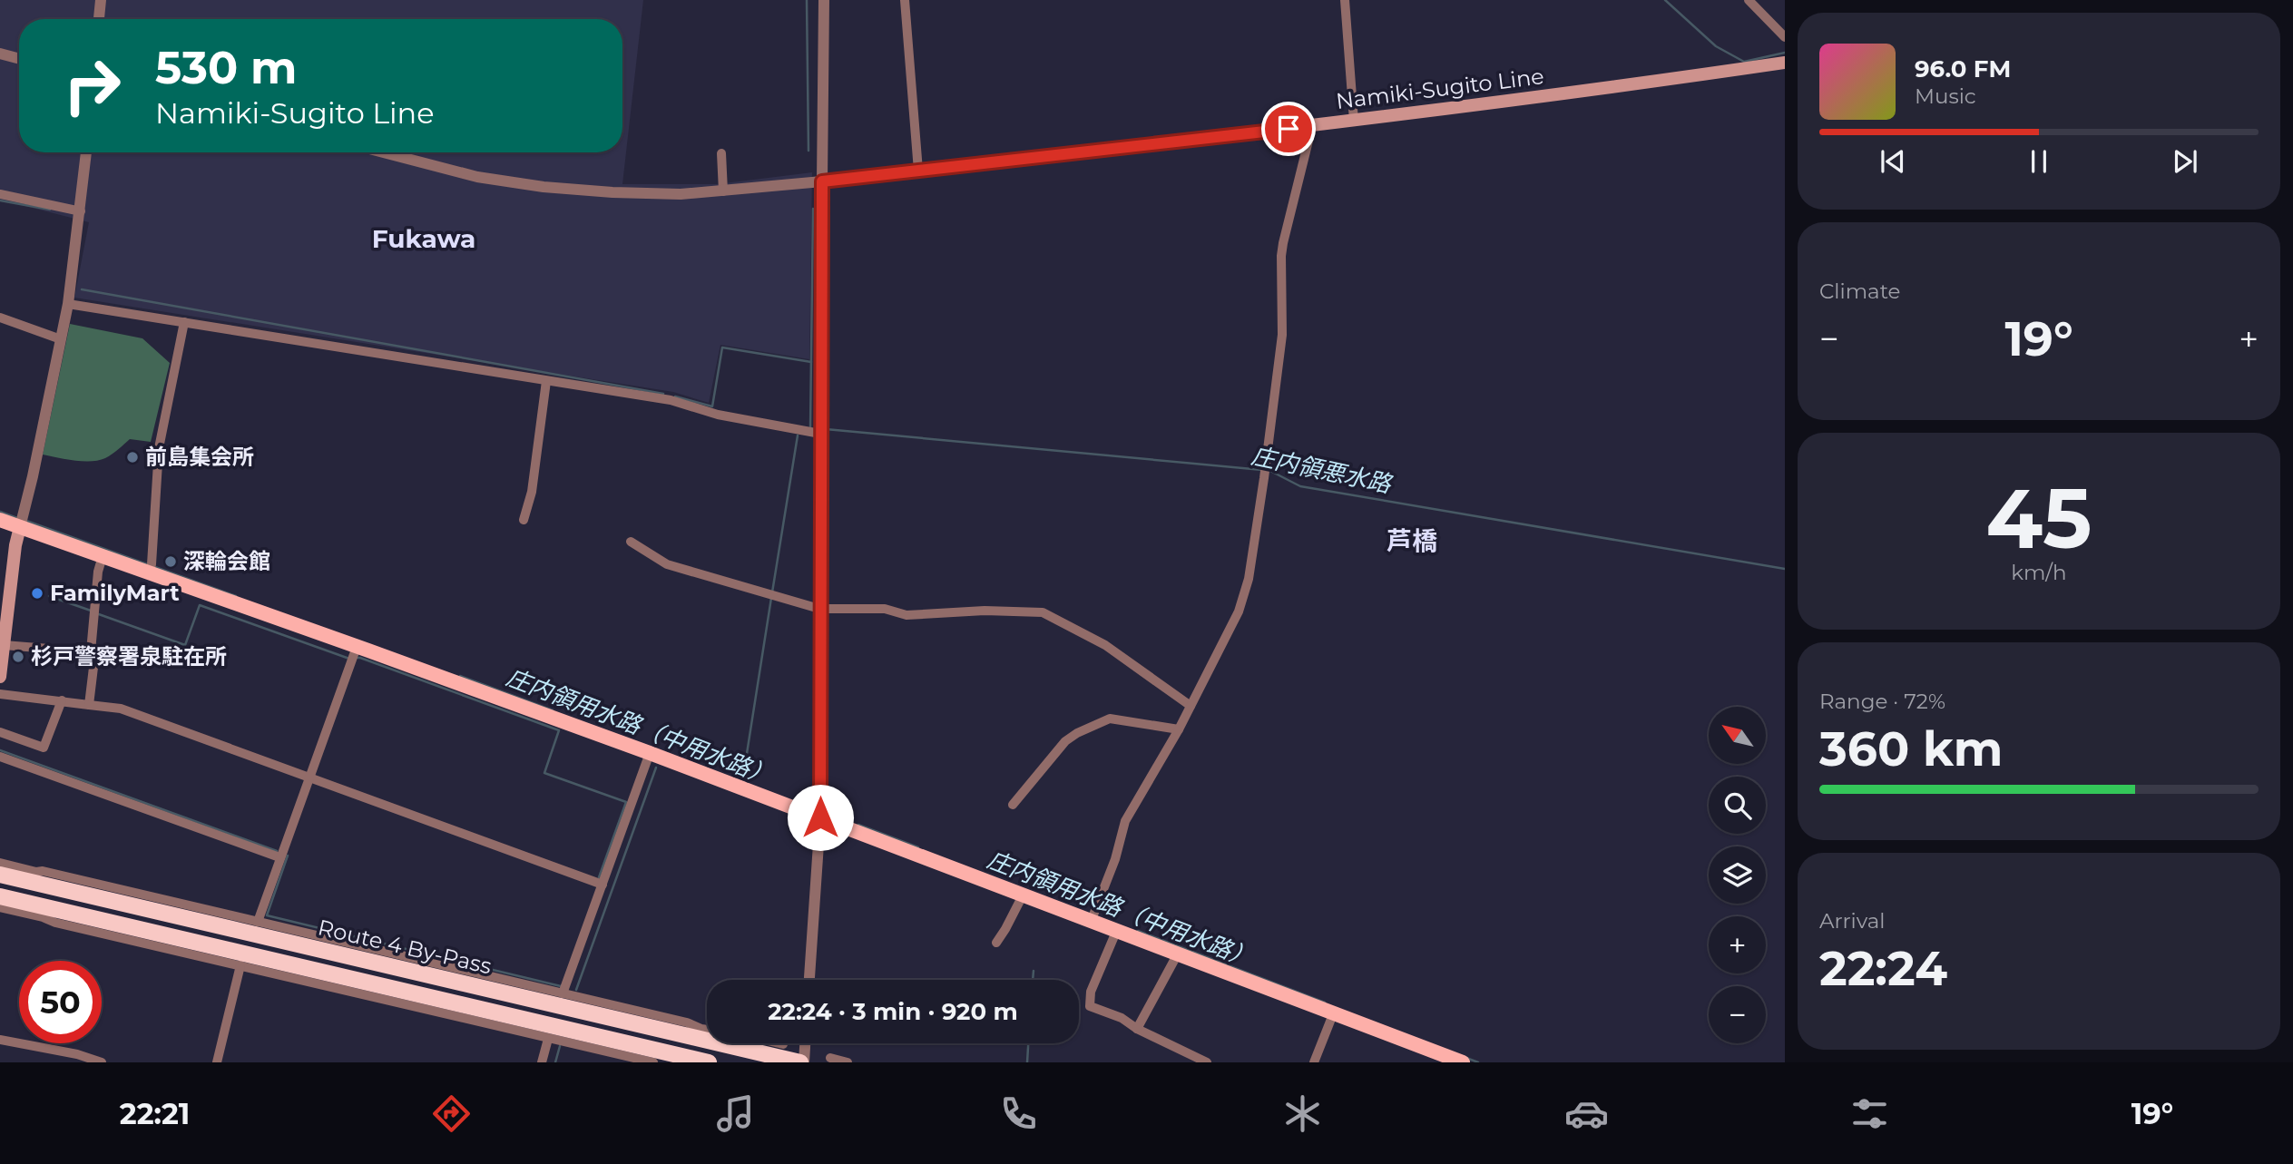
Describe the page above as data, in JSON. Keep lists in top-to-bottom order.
{
  "streets": {
    "highway": ["Route 4 By-Pass"],
    "main road": ["Namiki-Sugito Line"]
  },
  "districts": ["Fukawa", "芦橋"],
  "water": ["庄内領悪水路", "庄内領用水路（中用水路）"],
  "places": [
    "前島集会所",
    "深輪会館",
    "FamilyMart",
    "杉戸警察署泉駐在所"
  ],
  "north": "top left",
  "page": {
    "turn": ["530 m", "Namiki-Sugito Line"],
    "song": ["96.0 FM", "Music"],
    "tile": [
      "Climate",
      ["45", "km/h"],
      ["Range · 72%", "360 km"],
      ["Arrival", "22:24"]
    ],
    "heat": ["−", "19°", "+"],
    "map_buttons": ["+", "−"],
    "limit": "50",
    "trip": "22:24 · 3 min · 920 m",
    "tabs": ["22:21", "19°"]
  }
}
